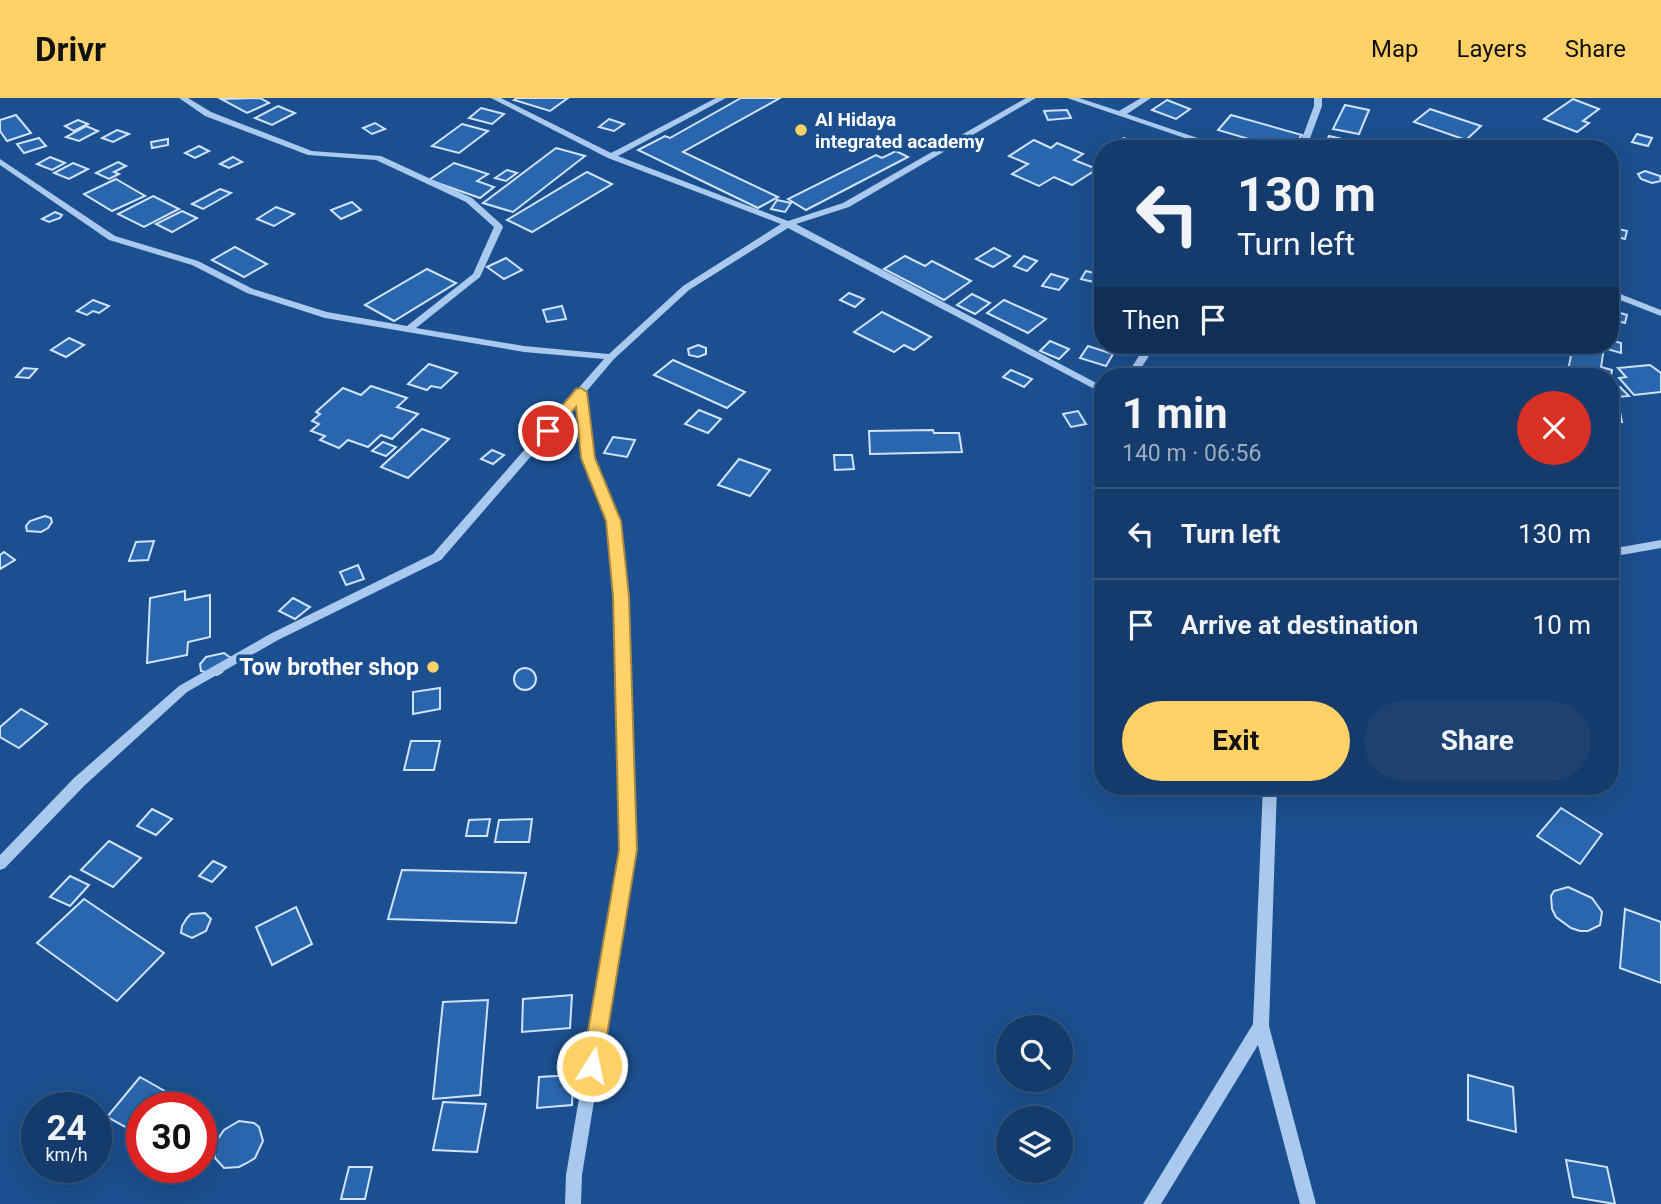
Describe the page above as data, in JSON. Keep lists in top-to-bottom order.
{
  "places": ["Al Hidaya integrated academy", "Tow brother shop"],
  "page": {
    "header": "Drivr",
    "nav": ["Map", "Layers", "Share"],
    "turn": ["130 m", "Turn left"],
    "then": "Then",
    "heading": ["1 min", "140 m · 06:56"],
    "list": [
      {
        "name": "Turn left",
        "value": "130 m"
      },
      {
        "name": "Arrive at destination",
        "value": "10 m"
      }
    ],
    "buttons": ["Exit", "Share"],
    "speed": "24 km/h",
    "limit": "30"
  }
}
